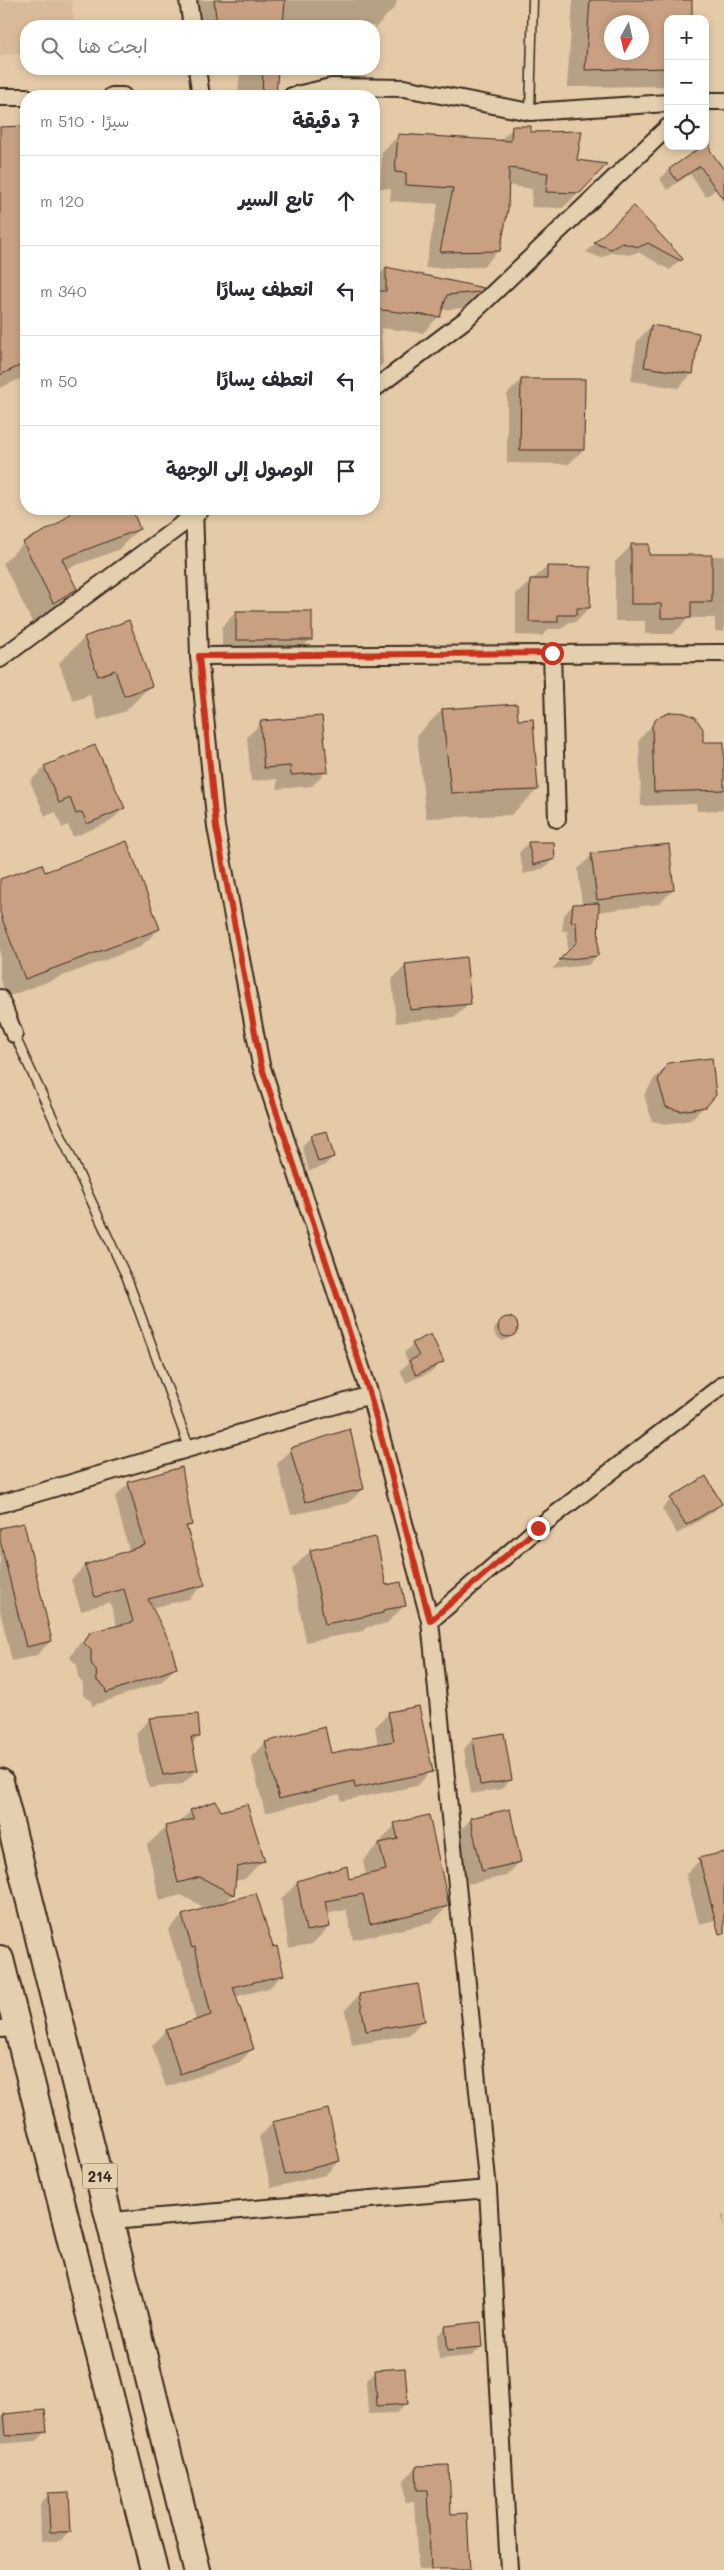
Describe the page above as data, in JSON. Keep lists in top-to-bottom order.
{
  "streets": {
    "highway": ["214"]
  },
  "north": "bottom",
  "page": {
    "map_buttons": ["+", "−"],
    "search": "ابحث هنا",
    "heading": ["7 دقيقة", "سيرًا · 510 m"],
    "list": [
      ["تابع السير", "120 m"],
      ["انعطف يسارًا", "340 m"],
      ["انعطف يسارًا", "50 m"],
      "الوصول إلى الوجهة"
    ]
  }
}
